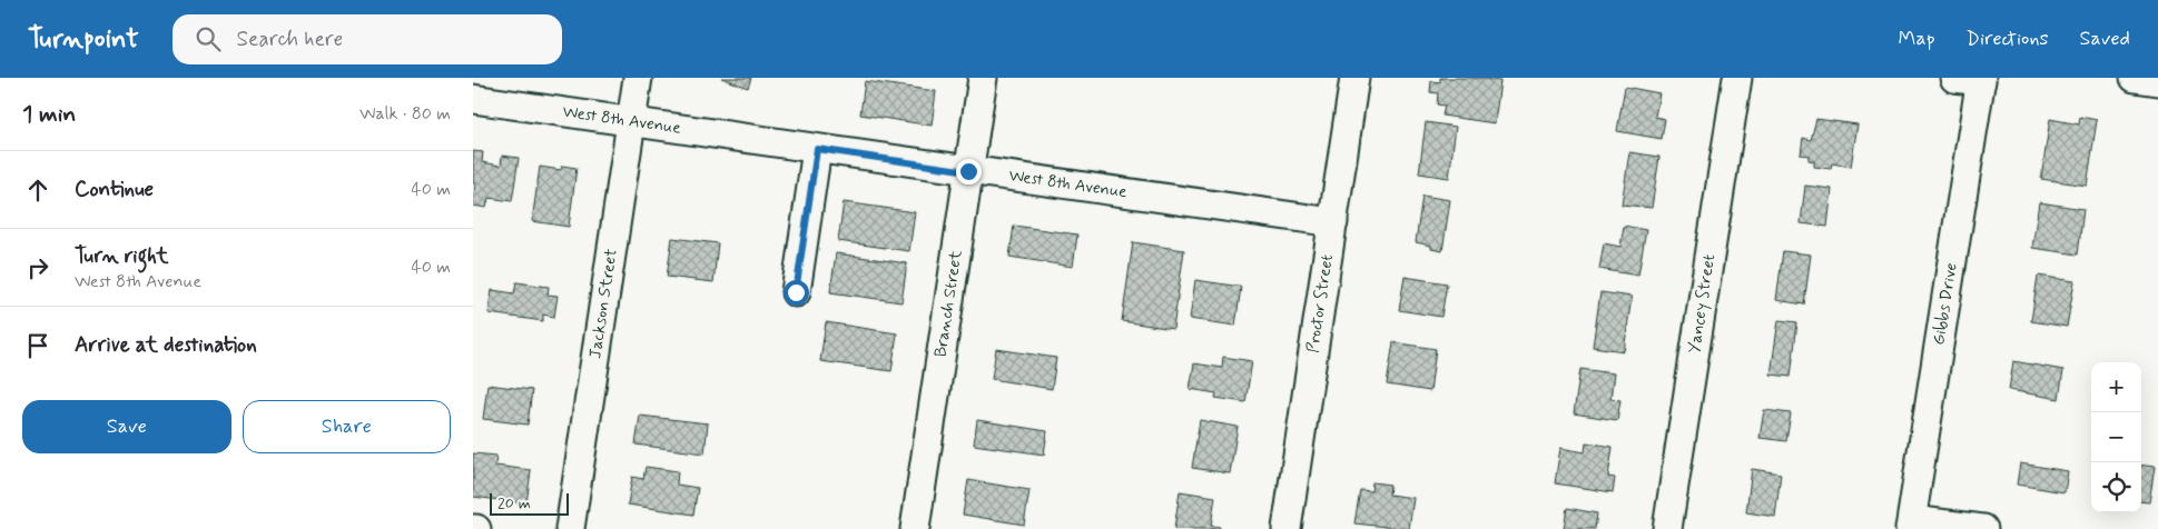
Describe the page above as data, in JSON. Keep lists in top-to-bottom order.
{
  "streets": {
    "street": [
      "West 8th Avenue",
      "Jackson Street",
      "Branch Street",
      "Proctor Street",
      "Yancey Street",
      "Gibbs Drive"
    ]
  },
  "crossings": [
    ["West 8th Avenue", "Jackson Street"],
    ["West 8th Avenue", "Branch Street"],
    ["West 8th Avenue", "Proctor Street"]
  ],
  "scale_bar": "20 m",
  "page": {
    "header": "Turnpoint",
    "search": "Search here",
    "nav": ["Map", "Directions", "Saved"],
    "heading": ["1 min", "Walk · 80 m"],
    "list": [
      ["Continue", "40 m"],
      ["Turn right", "West 8th Avenue", "40 m"],
      "Arrive at destination"
    ],
    "map_buttons": ["+", "−"],
    "buttons": ["Save", "Share"],
    "scale": "20 m"
  }
}
